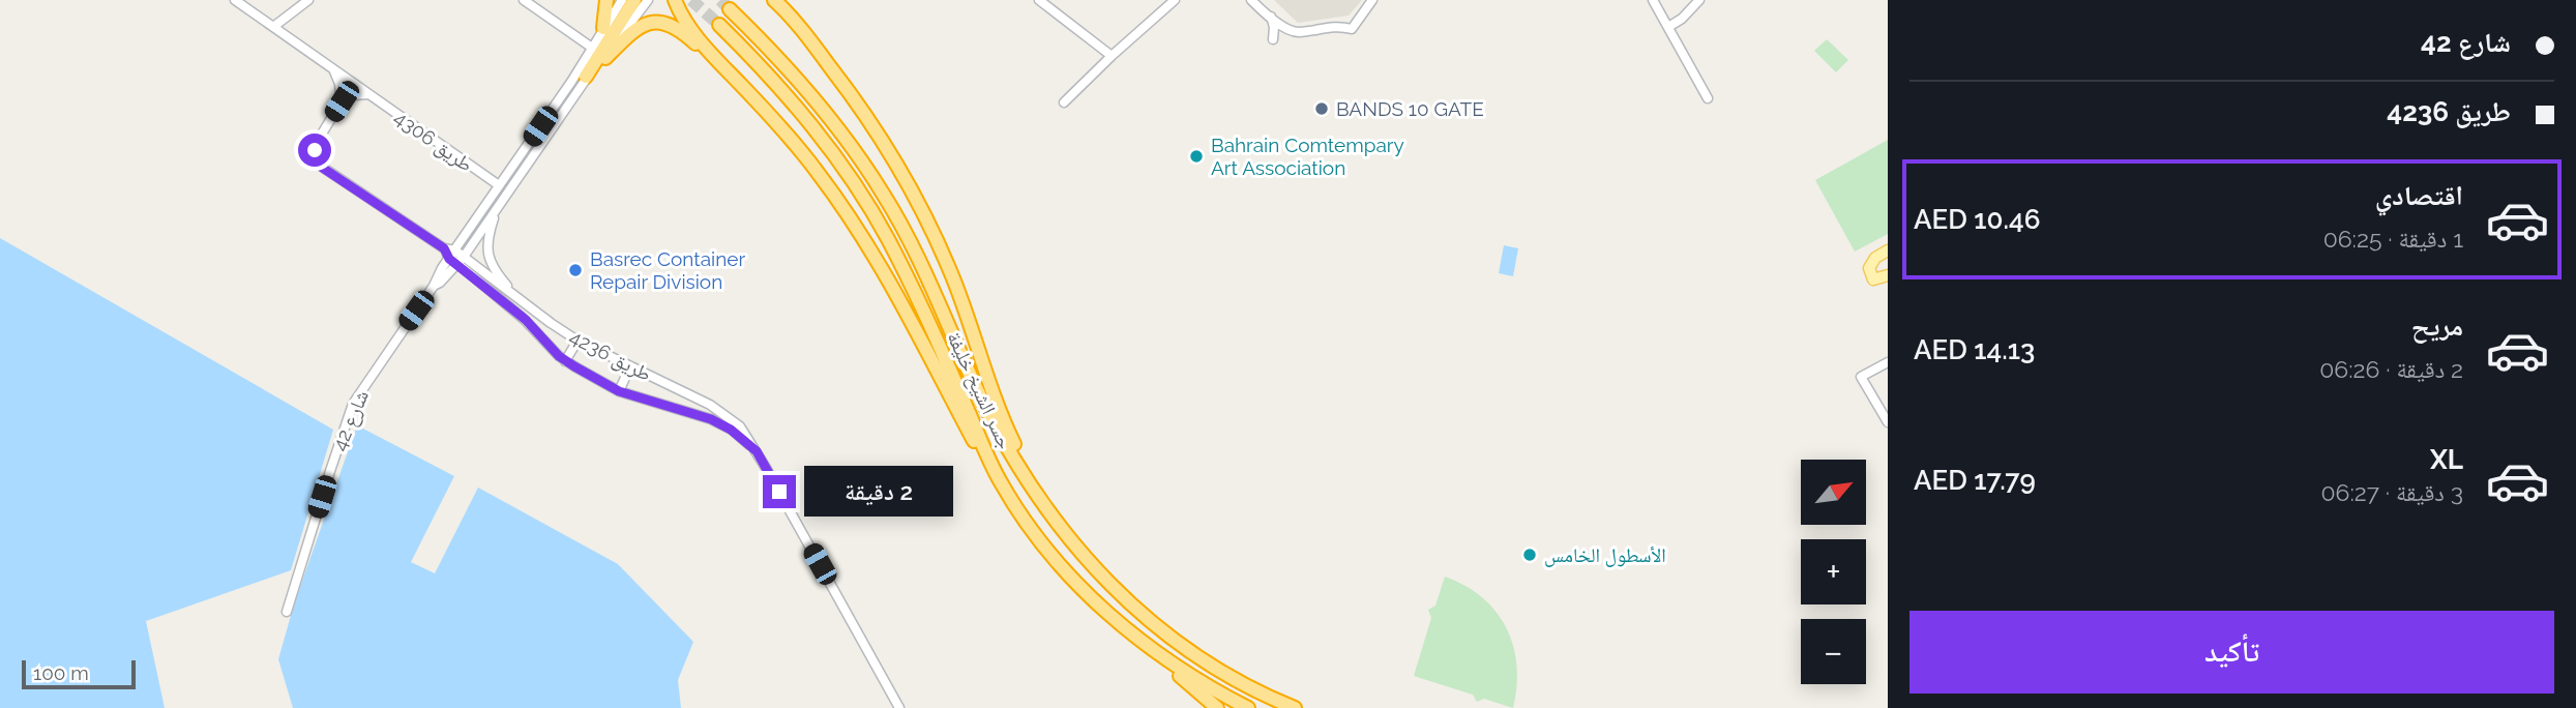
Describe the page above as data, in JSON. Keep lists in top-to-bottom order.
{
  "streets": {
    "highway": ["جسر الشيخ خليفة"],
    "street": ["طريق 4306", "طريق 4236", "شارع 42"]
  },
  "crossings": [
    ["طريق 4306", "شارع 42"],
    ["طريق 4236", "شارع 42"]
  ],
  "places": [
    "BANDS 10 GATE",
    "Bahrain Comtempary Art Association",
    "Basrec Container Repair Division",
    "الأسطول الخامس"
  ],
  "scale_bar": "100 m",
  "north": "top right",
  "page": {
    "banner": ["شارع 42", "طريق 4236"],
    "list": [
      {
        "name": "اقتصادي",
        "note": "1 دقيقة · 06:25",
        "value": "AED 10.46"
      },
      {
        "name": "مريح",
        "note": "2 دقيقة · 06:26",
        "value": "AED 14.13"
      },
      {
        "name": "XL",
        "note": "3 دقيقة · 06:27",
        "value": "AED 17.79"
      }
    ],
    "map_buttons": ["+", "−"],
    "bubble": "2 دقيقة",
    "buttons": "تأكيد",
    "scale": "100 m"
  }
}
